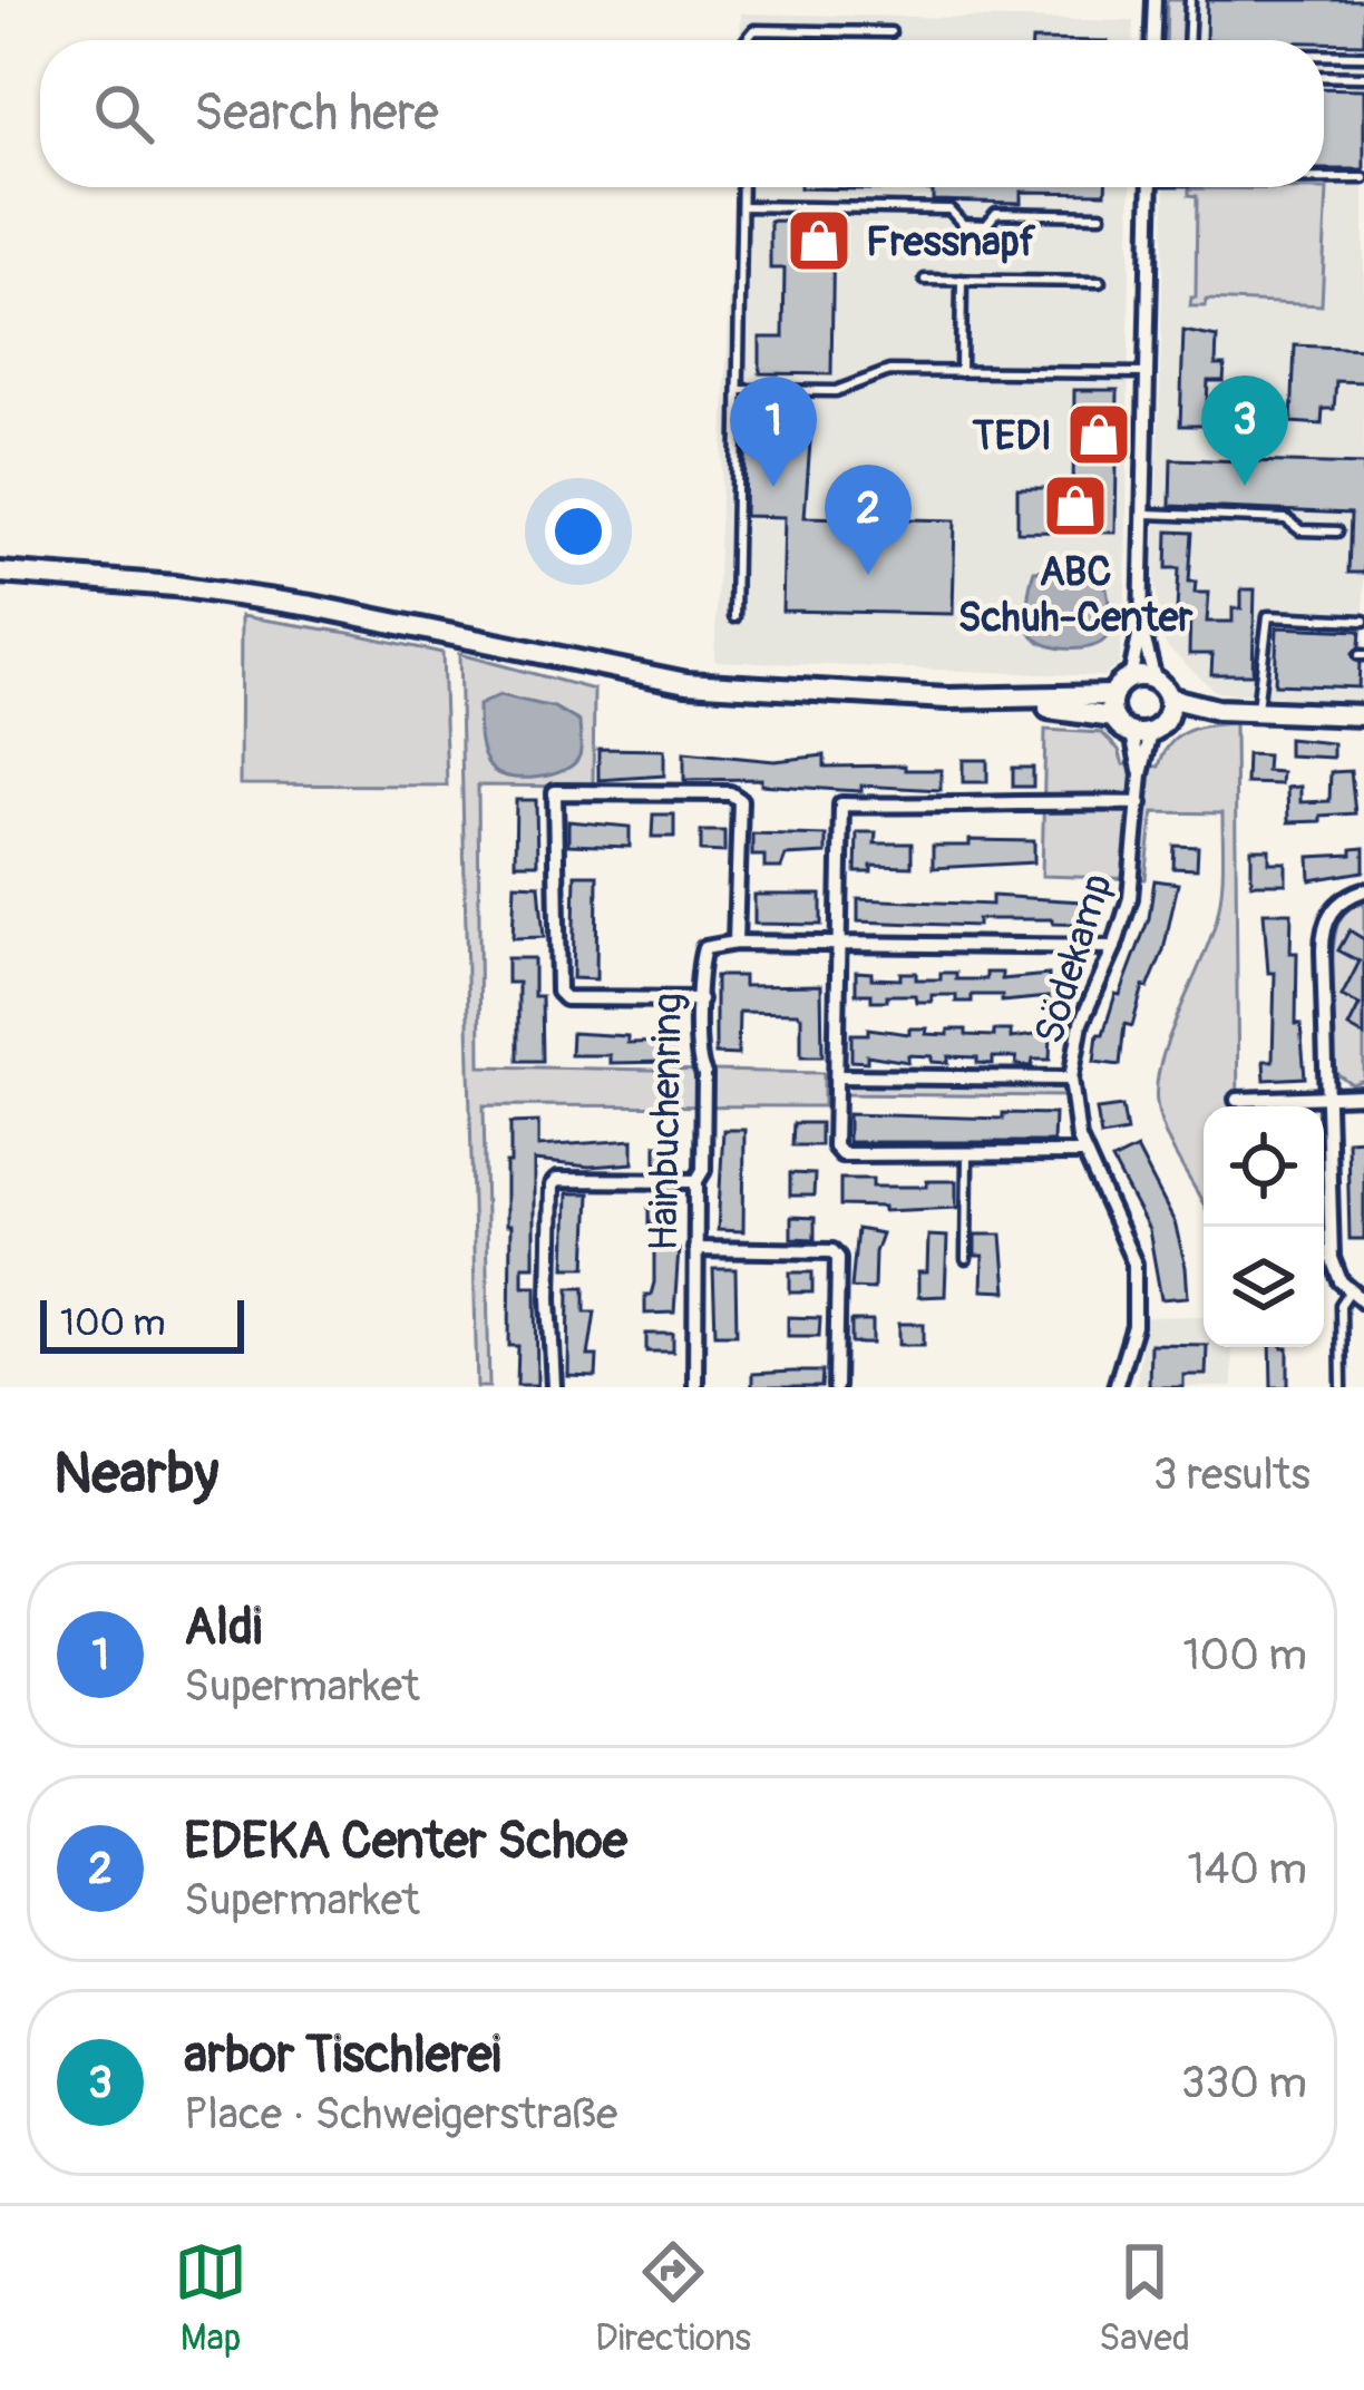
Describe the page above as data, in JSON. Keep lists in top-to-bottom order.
{
  "streets": {
    "street": ["Södekamp", "Hainbuchenring"]
  },
  "places": {
    "shop": ["Fressnapf", "TEDI", "ABC Schuh-Center"]
  },
  "scale_bar": "100 m",
  "page": {
    "search": "Search here",
    "pins": ["3", "1", "2"],
    "scale": "100 m",
    "heading": ["Nearby", "3 results"],
    "list": [
      {
        "mark": "1",
        "name": "Aldi",
        "note": "Supermarket",
        "value": "100 m"
      },
      {
        "mark": "2",
        "name": "EDEKA Center Schoe",
        "note": "Supermarket",
        "value": "140 m"
      },
      {
        "mark": "3",
        "name": "arbor Tischlerei",
        "note": "Place · Schweigerstraße",
        "value": "330 m"
      }
    ],
    "nav": ["Map", "Directions", "Saved"]
  }
}
